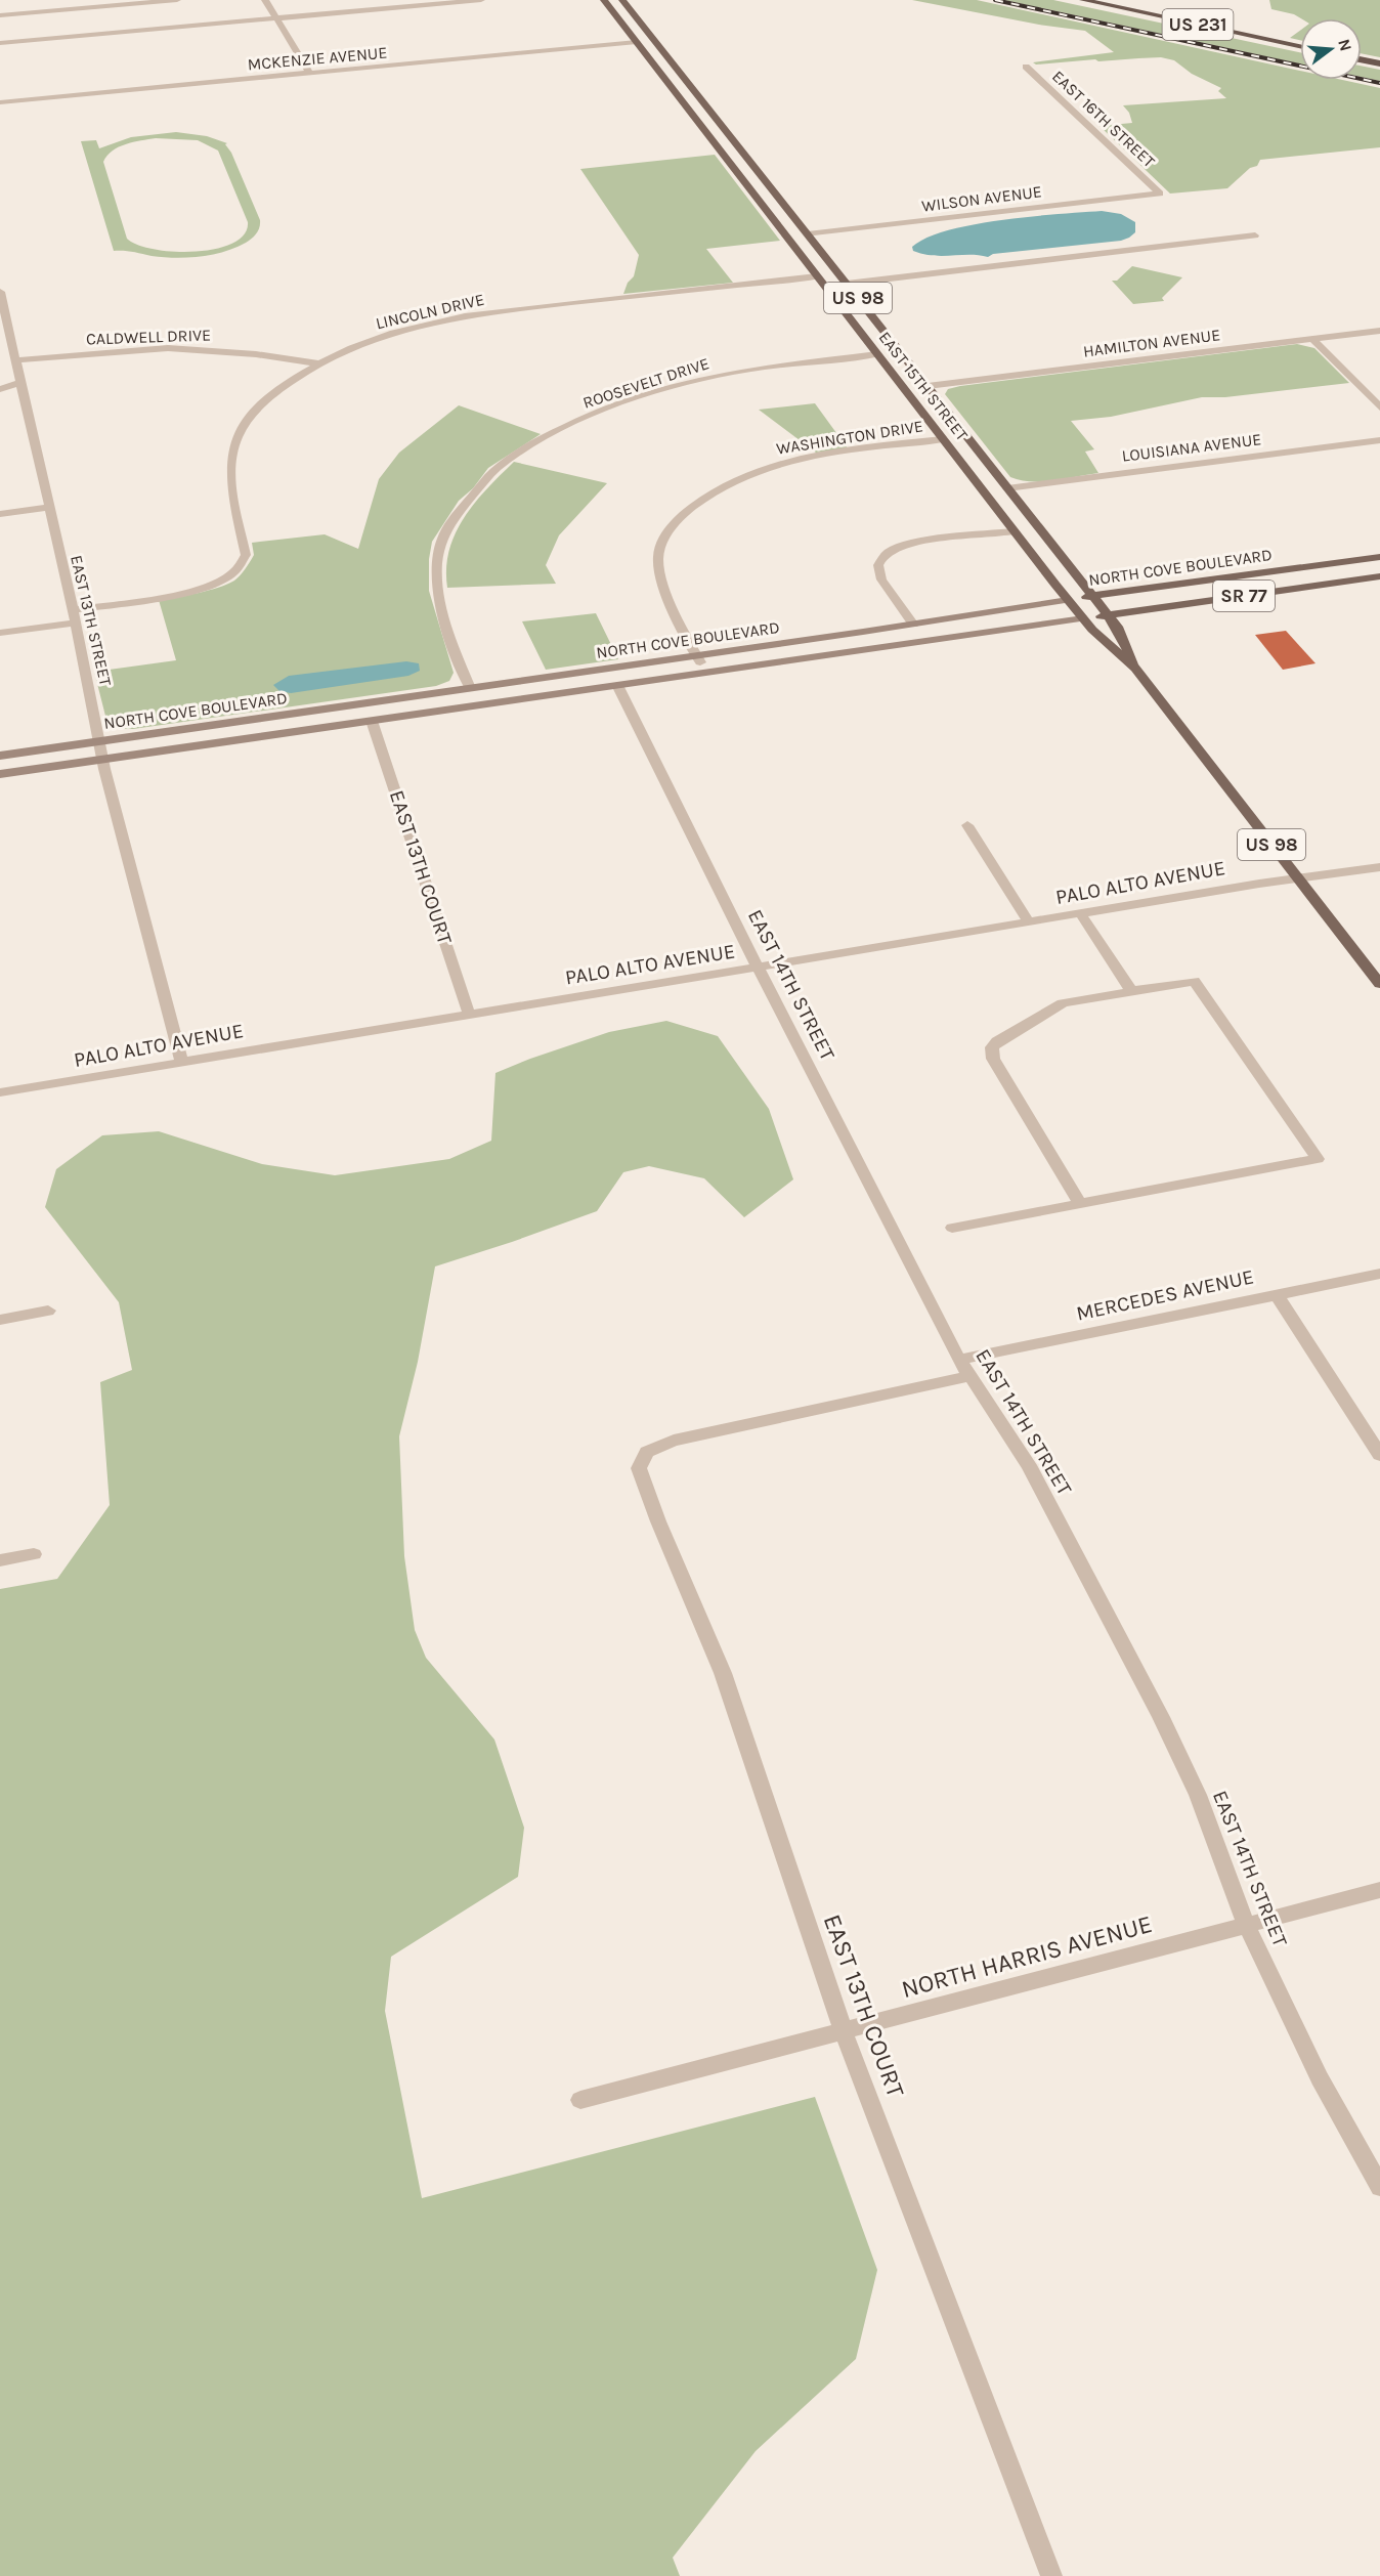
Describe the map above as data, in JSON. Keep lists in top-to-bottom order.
{
  "streets": {
    "highway": ["US 231"],
    "main road": [
      "US 98",
      "EAST 15TH STREET",
      "NORTH COVE BOULEVARD",
      "SR 77"
    ],
    "street": [
      "MCKENZIE AVENUE",
      "EAST 16TH STREET",
      "WILSON AVENUE",
      "LINCOLN DRIVE",
      "CALDWELL DRIVE",
      "HAMILTON AVENUE",
      "ROOSEVELT DRIVE",
      "WASHINGTON DRIVE",
      "LOUISIANA AVENUE",
      "EAST 13TH STREET",
      "EAST 13TH COURT",
      "PALO ALTO AVENUE",
      "EAST 14TH STREET",
      "MERCEDES AVENUE",
      "NORTH HARRIS AVENUE"
    ]
  },
  "crossings": [
    ["MCKENZIE AVENUE", "EAST 15TH STREET"],
    ["EAST 16TH STREET", "WILSON AVENUE"],
    ["WILSON AVENUE", "EAST 15TH STREET"],
    ["LINCOLN DRIVE", "CALDWELL DRIVE"],
    ["LINCOLN DRIVE", "EAST 15TH STREET"],
    ["LINCOLN DRIVE", "EAST 13TH STREET"],
    ["CALDWELL DRIVE", "EAST 13TH STREET"],
    ["HAMILTON AVENUE", "EAST 15TH STREET"],
    ["ROOSEVELT DRIVE", "EAST 15TH STREET"],
    ["ROOSEVELT DRIVE", "NORTH COVE BOULEVARD"],
    ["EAST 15TH STREET", "WASHINGTON DRIVE"],
    ["EAST 15TH STREET", "LOUISIANA AVENUE"],
    ["EAST 15TH STREET", "NORTH COVE BOULEVARD"],
    ["EAST 15TH STREET", "PALO ALTO AVENUE"],
    ["WASHINGTON DRIVE", "NORTH COVE BOULEVARD"],
    ["NORTH COVE BOULEVARD", "EAST 13TH STREET"],
    ["NORTH COVE BOULEVARD", "EAST 13TH COURT"],
    ["NORTH COVE BOULEVARD", "EAST 14TH STREET"],
    ["EAST 13TH STREET", "PALO ALTO AVENUE"],
    ["EAST 13TH COURT", "PALO ALTO AVENUE"],
    ["EAST 13TH COURT", "EAST 14TH STREET"],
    ["EAST 13TH COURT", "NORTH HARRIS AVENUE"],
    ["PALO ALTO AVENUE", "EAST 14TH STREET"],
    ["EAST 14TH STREET", "MERCEDES AVENUE"],
    ["EAST 14TH STREET", "NORTH HARRIS AVENUE"]
  ],
  "north": "right"
}
